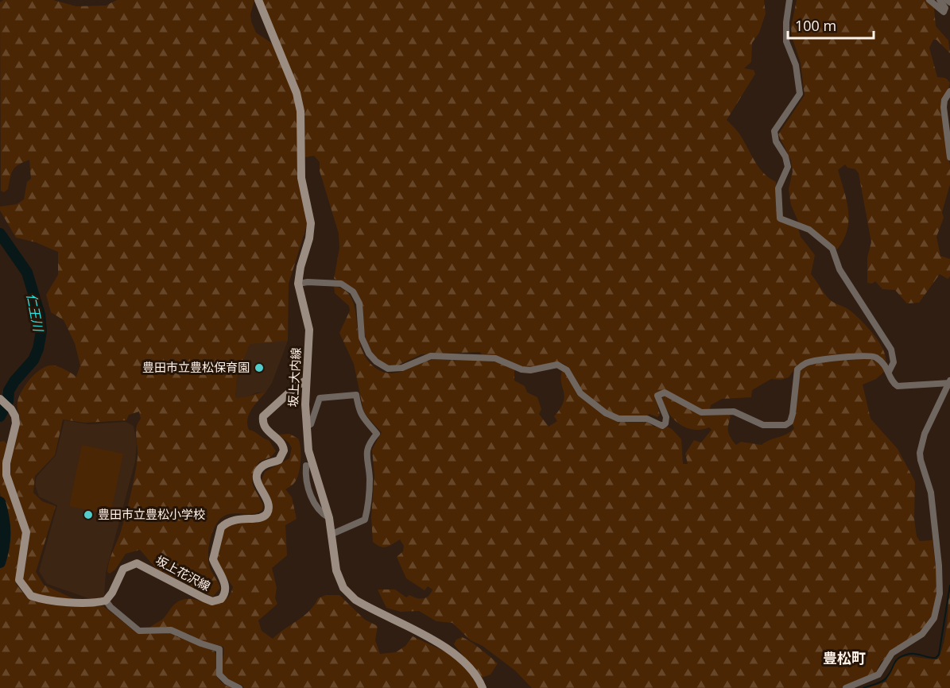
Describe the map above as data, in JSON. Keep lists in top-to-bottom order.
{
  "streets": {
    "main road": ["坂上大内線", "坂上花沢線"]
  },
  "crossings": [
    ["坂上大内線", "坂上花沢線"]
  ],
  "districts": ["豊松町"],
  "water": ["仁王川"],
  "places": ["豊田市立豊松保育園", "豊田市立豊松小学校"],
  "scale_bar": "100 m"
}
